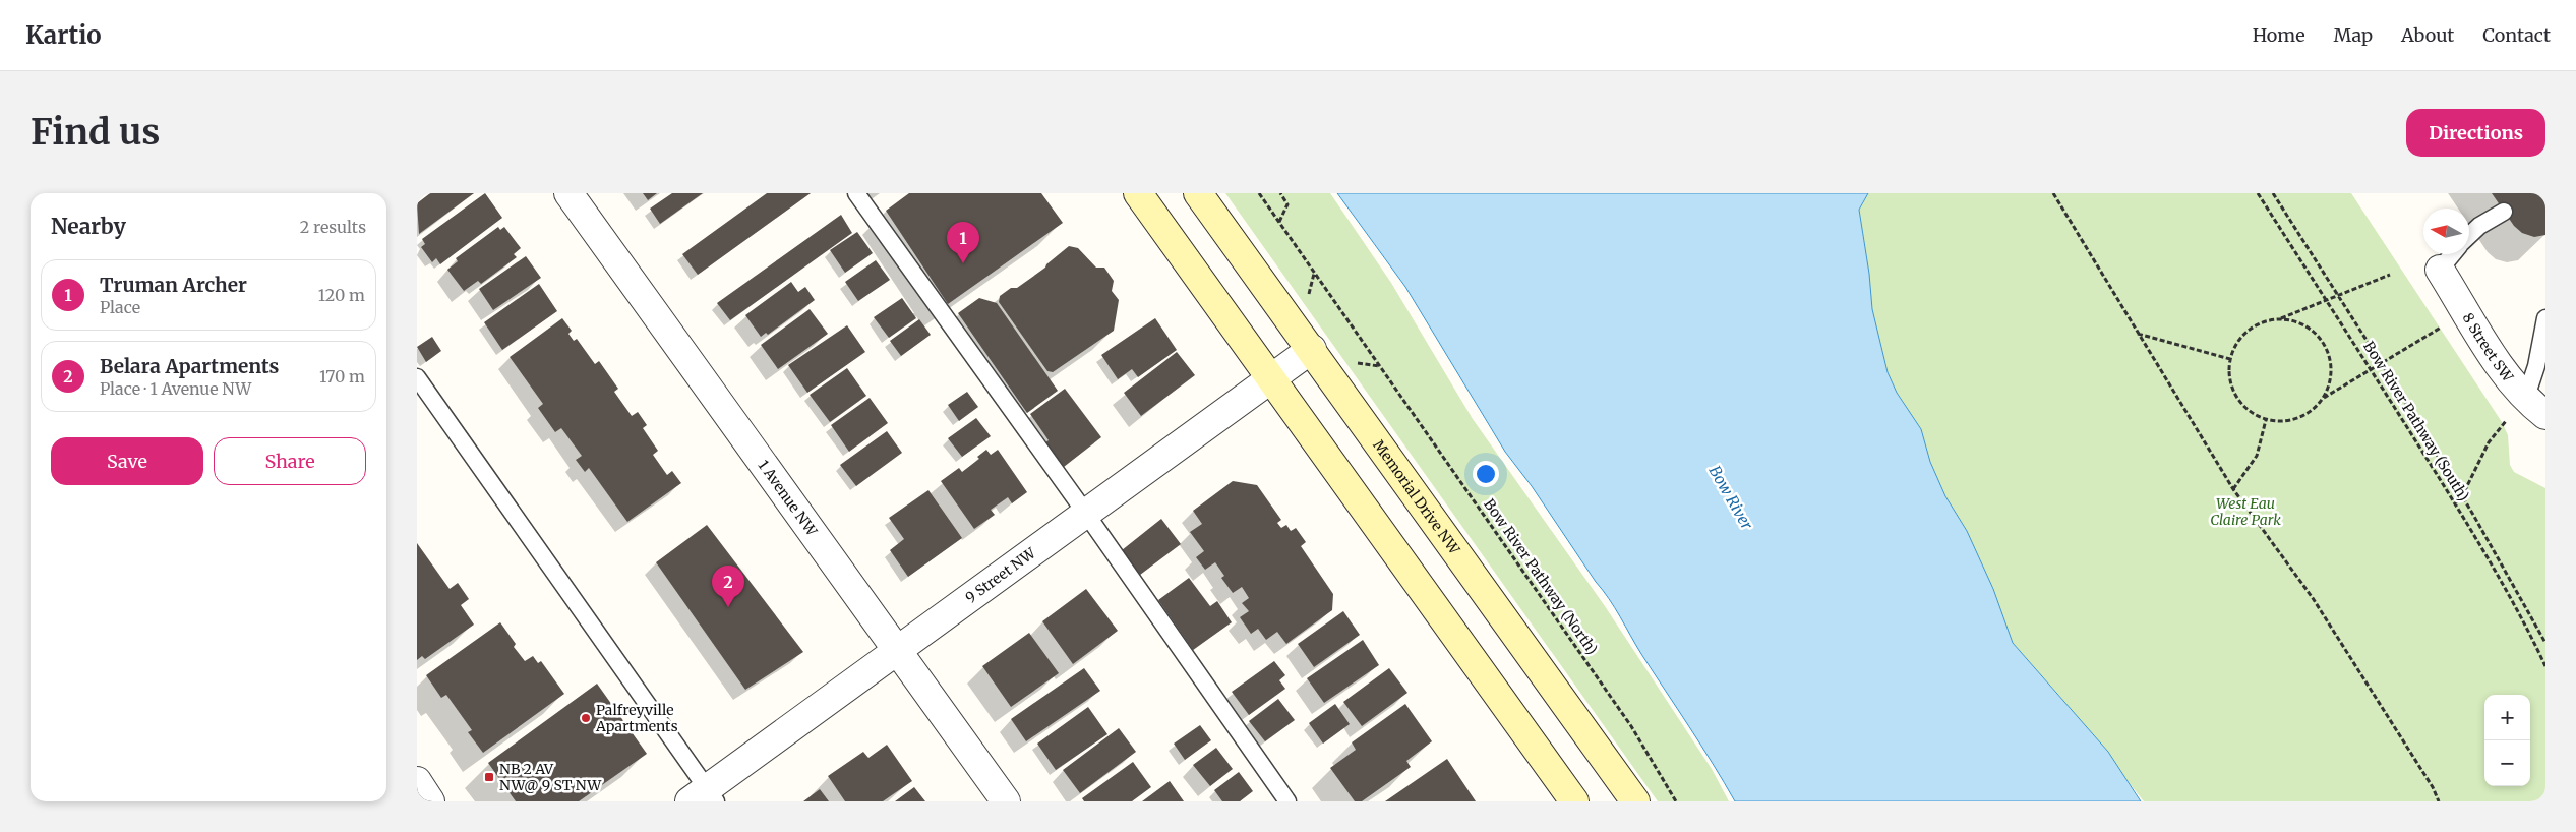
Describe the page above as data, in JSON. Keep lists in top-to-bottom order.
{
  "streets": {
    "main road": ["Memorial Drive NW"],
    "street": ["8 Street SW", "1 Avenue NW", "9 Street NW"],
    "path": ["Bow River Pathway (South)", "Bow River Pathway (North)"]
  },
  "crossings": [
    ["1 Avenue NW", "9 Street NW"],
    ["Memorial Drive NW", "9 Street NW"]
  ],
  "water": ["Bow River"],
  "parks": ["West Eau Claire Park"],
  "places": {
    "other": ["Palfreyville Apartments"],
    "transit": ["NB 2 AV NW@ 9 ST NW"]
  },
  "north": "left",
  "page": {
    "header": "Kartio",
    "nav": [
      "Home",
      "Map",
      "About",
      "Contact"
    ],
    "buttons": [
      "Directions",
      ["Save", "Share"]
    ],
    "title": "Find us",
    "heading": ["Nearby", "2 results"],
    "pins": ["1", "2"],
    "list": [
      {
        "mark": "1",
        "name": "Truman Archer",
        "note": "Place",
        "value": "120 m"
      },
      {
        "mark": "2",
        "name": "Belara Apartments",
        "note": "Place · 1 Avenue NW",
        "value": "170 m"
      }
    ],
    "map_buttons": ["+", "−"]
  }
}
